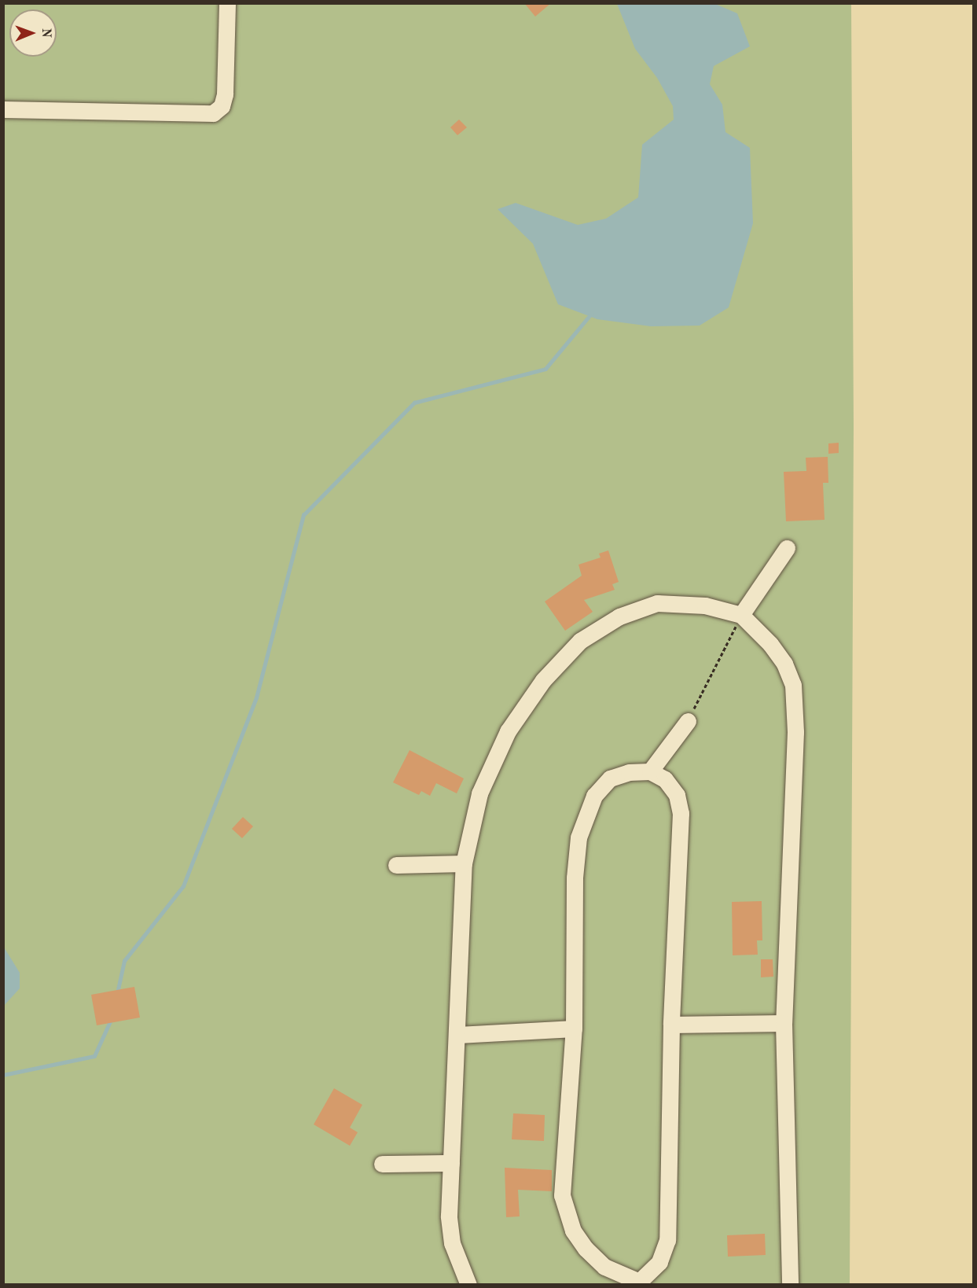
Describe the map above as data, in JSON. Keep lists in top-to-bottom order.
{
  "north": "right"
}
